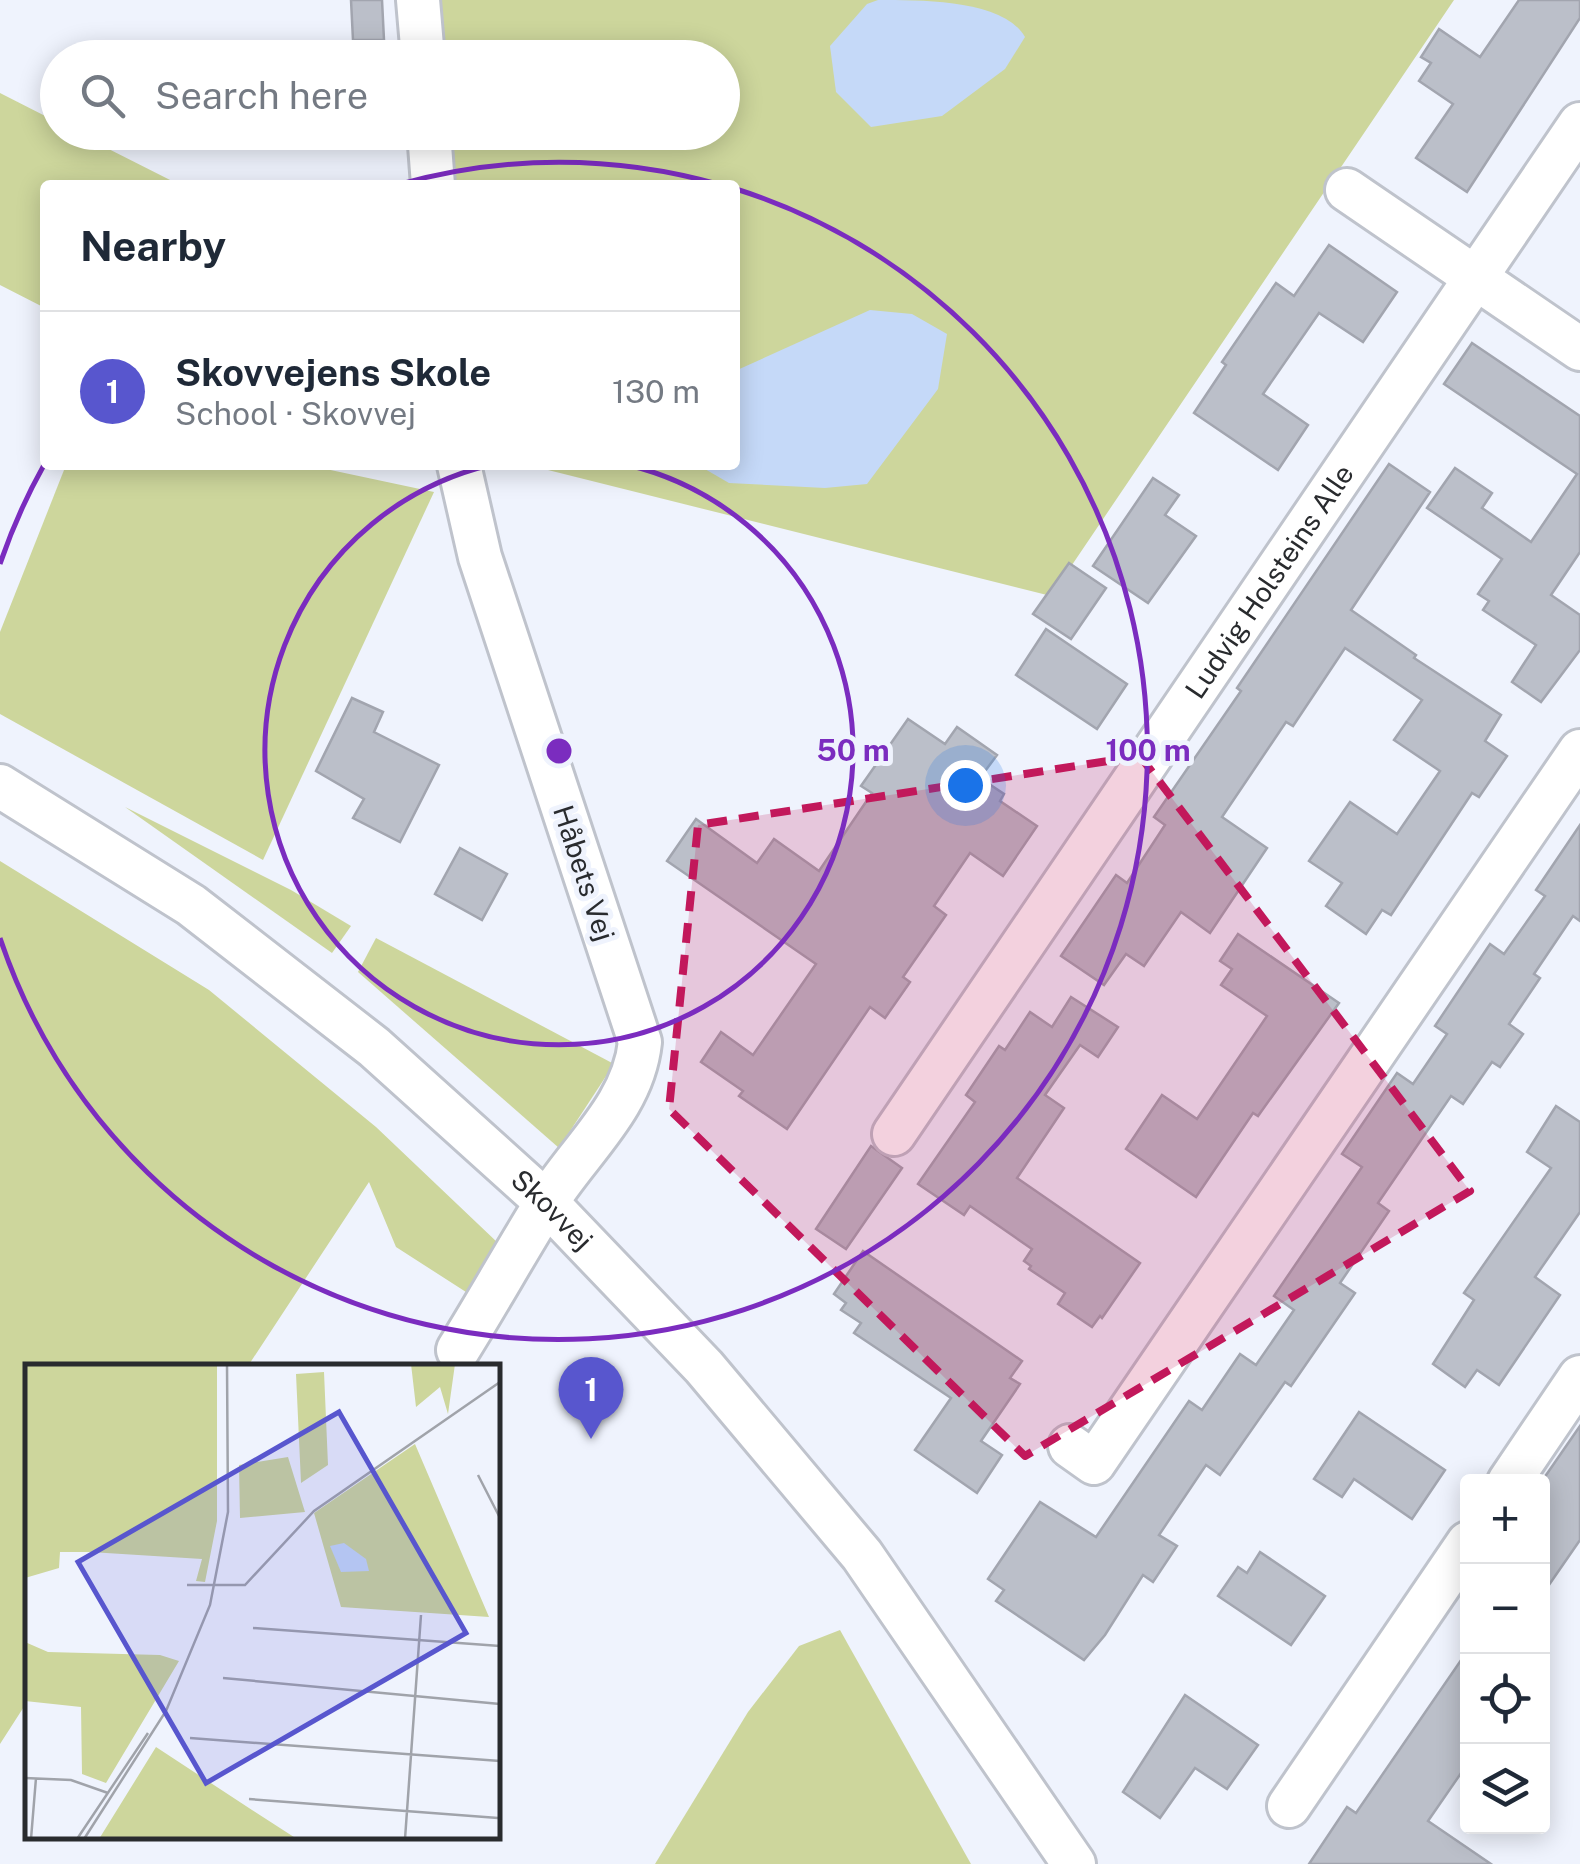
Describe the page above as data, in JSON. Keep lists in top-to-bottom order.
{
  "streets": {
    "street": ["Ludvig Holsteins Alle", "Håbets Vej", "Skovvej"]
  },
  "crossings": [
    ["Håbets Vej", "Skovvej"]
  ],
  "page": {
    "search": "Search here",
    "heading": "Nearby",
    "list": [
      {
        "mark": "1",
        "name": "Skovvejens Skole",
        "note": "School · Skovvej",
        "value": "130 m"
      }
    ],
    "pins": "1",
    "map_buttons": ["+", "−"]
  },
  "rings": ["50 m", "100 m"]
}
